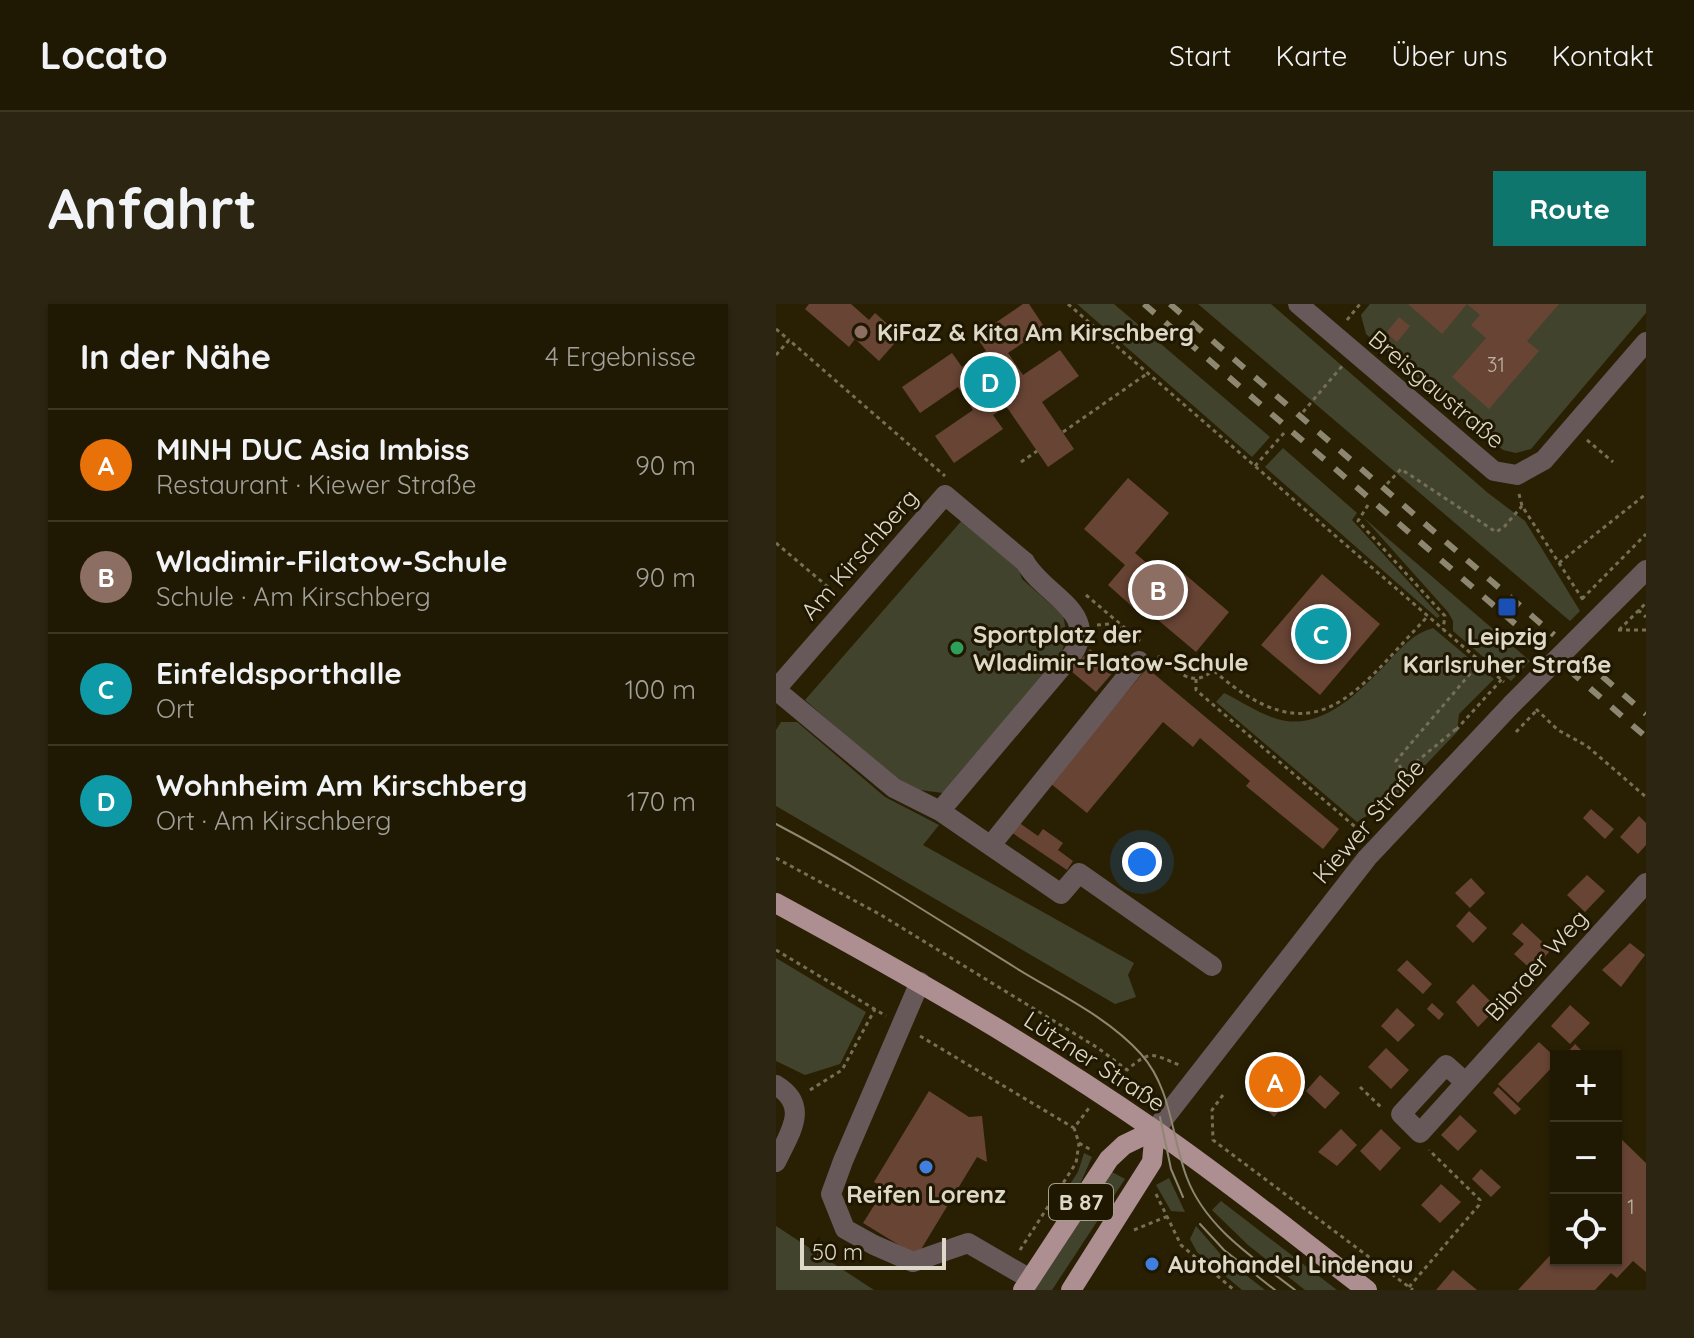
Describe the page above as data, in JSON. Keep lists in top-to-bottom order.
{
  "streets": {
    "main road": ["Kiewer Straße", "Lützner Straße", "B 87"],
    "street": ["Breisgaustraße", "Am Kirschberg", "Bibraer Weg"]
  },
  "crossings": [
    ["Kiewer Straße", "Lützner Straße"]
  ],
  "places": {
    "other": [
      "KiFaZ & Kita Am Kirschberg",
      "Sportplatz der Wladimir-Flatow-Schule",
      "Reifen Lorenz",
      "Autohandel Lindenau"
    ],
    "transit": ["Leipzig Karlsruher Straße"]
  },
  "house_numbers": ["31", "1"],
  "scale_bar": "50 m",
  "page": {
    "header": "Locato",
    "nav": [
      "Start",
      "Karte",
      "Über uns",
      "Kontakt"
    ],
    "buttons": "Route",
    "title": "Anfahrt",
    "heading": ["In der Nähe", "4 Ergebnisse"],
    "pins": [
      "D",
      "B",
      "C",
      "A"
    ],
    "list": [
      {
        "mark": "A",
        "name": "MINH DUC Asia Imbiss",
        "note": "Restaurant · Kiewer Straße",
        "value": "90 m"
      },
      {
        "mark": "B",
        "name": "Wladimir-Filatow-Schule",
        "note": "Schule · Am Kirschberg",
        "value": "90 m"
      },
      {
        "mark": "C",
        "name": "Einfeldsporthalle",
        "note": "Ort",
        "value": "100 m"
      },
      {
        "mark": "D",
        "name": "Wohnheim Am Kirschberg",
        "note": "Ort · Am Kirschberg",
        "value": "170 m"
      }
    ],
    "map_buttons": ["+", "−"],
    "scale": "50 m"
  }
}
